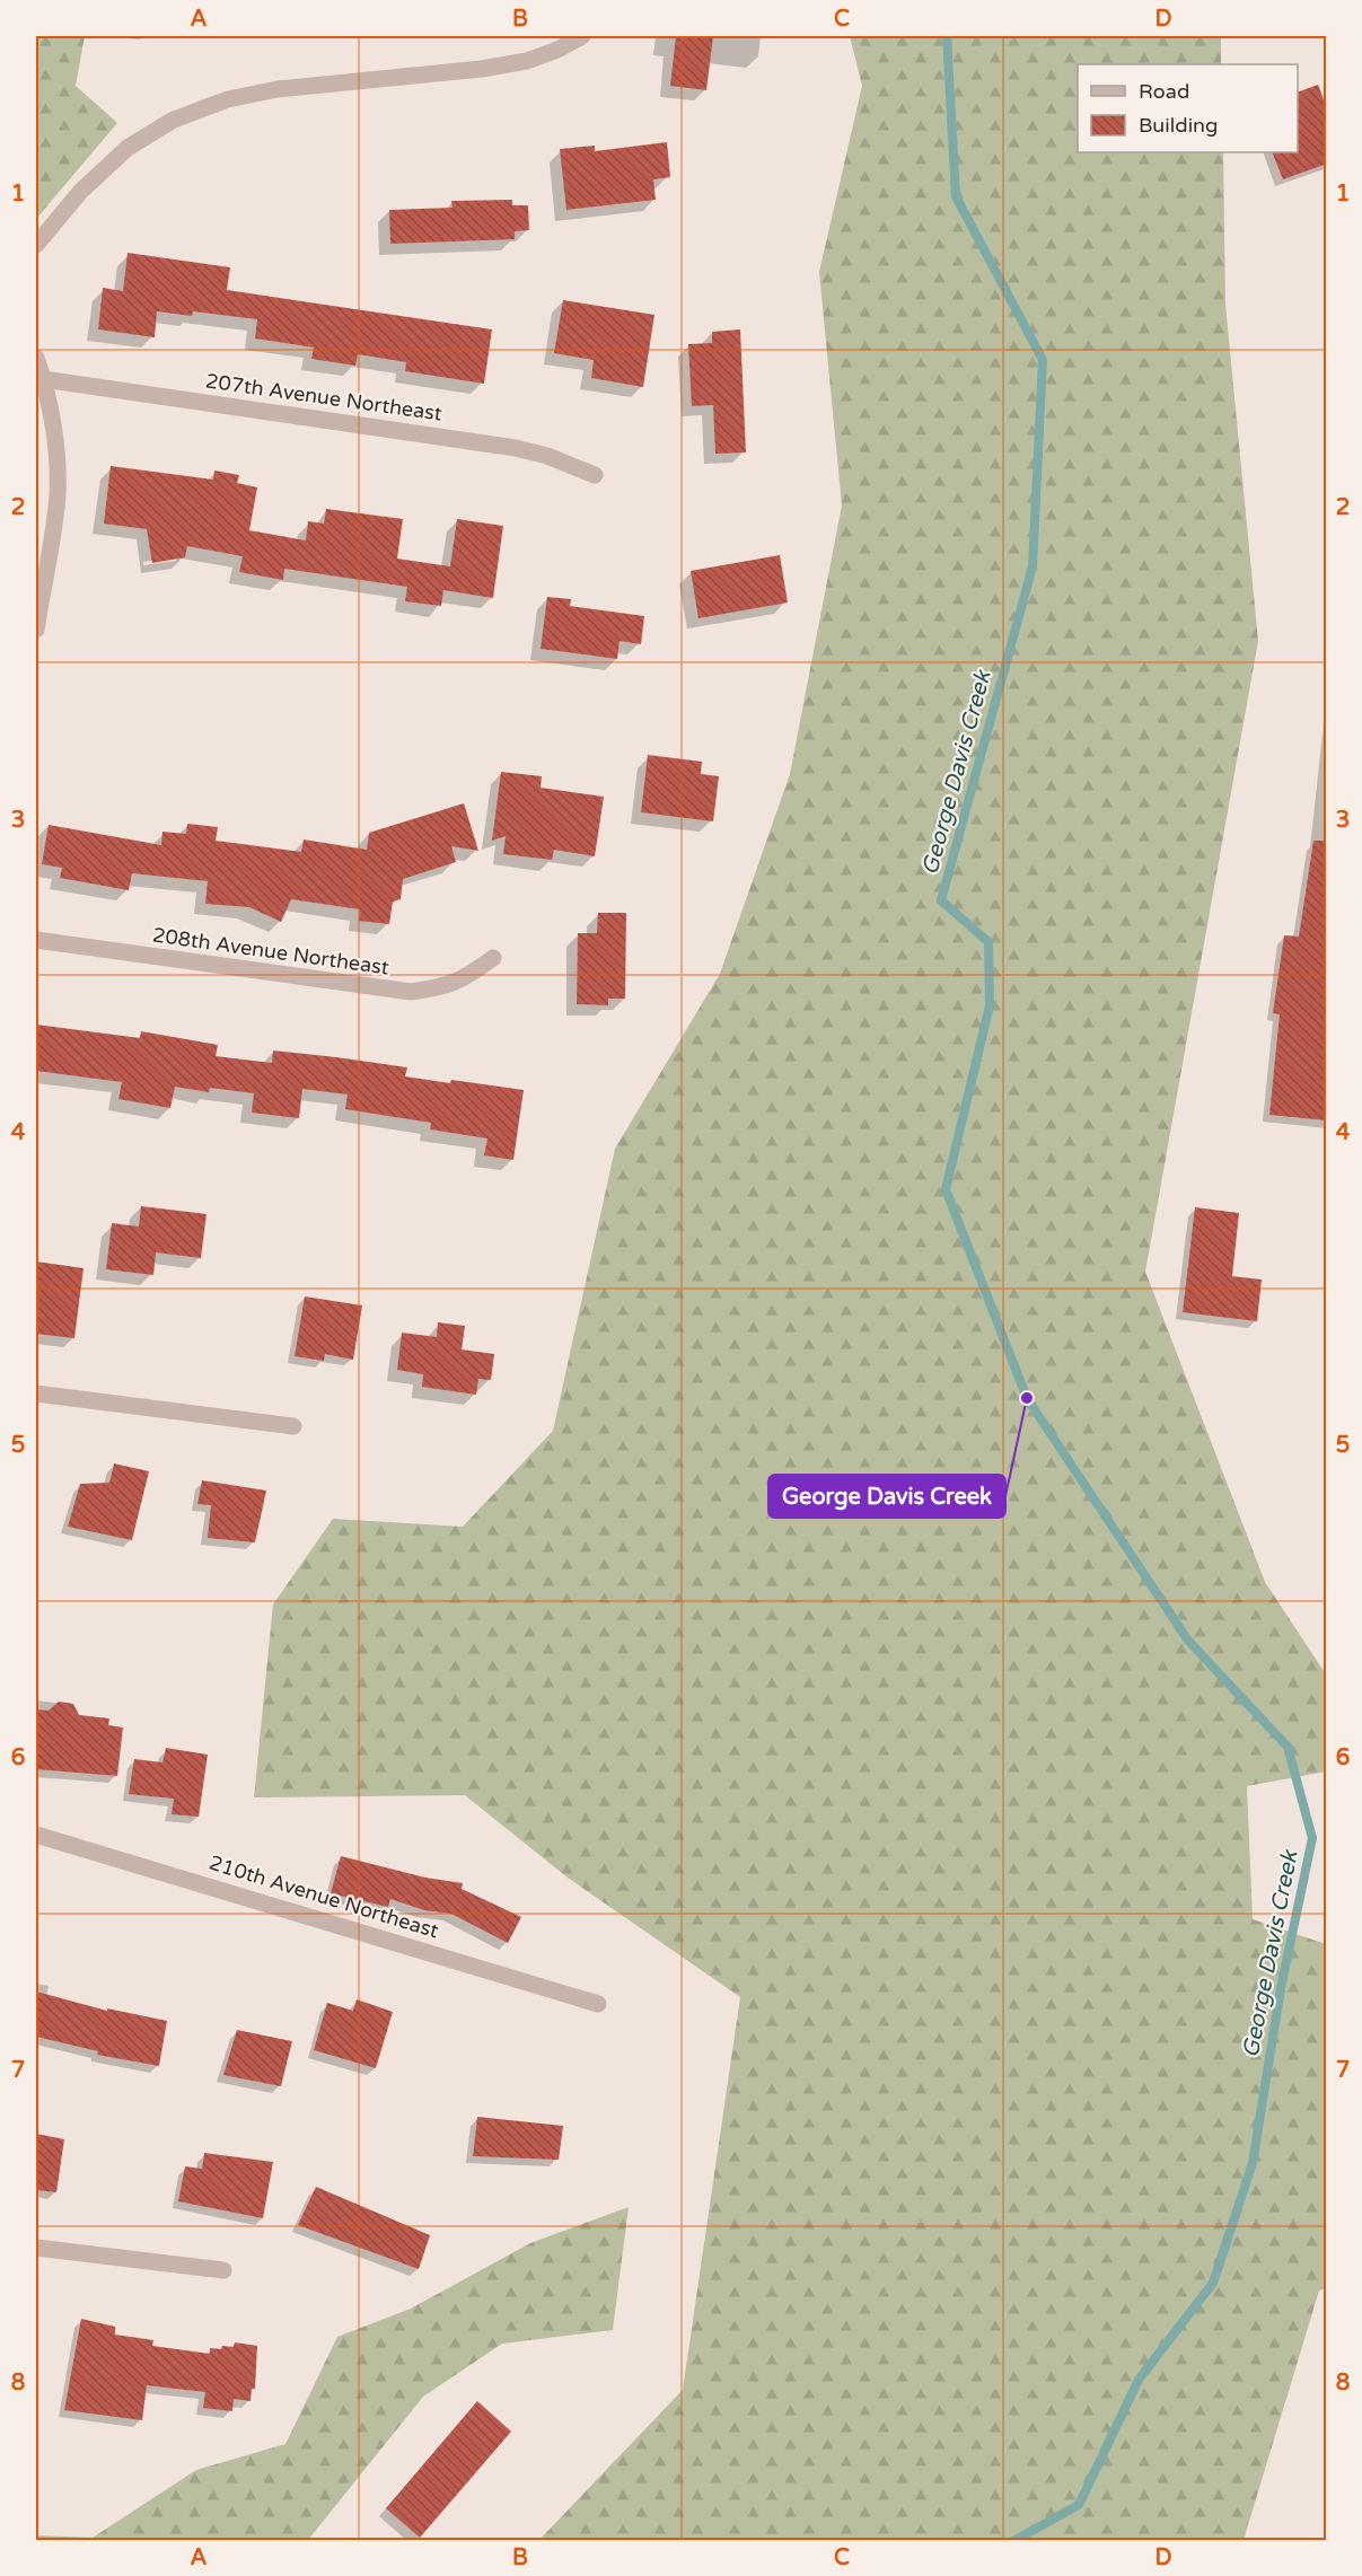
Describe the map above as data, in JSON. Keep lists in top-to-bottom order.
{
  "streets": {
    "street": ["207th Avenue Northeast", "208th Avenue Northeast", "210th Avenue Northeast"]
  },
  "water": ["George Davis Creek"],
  "places": ["George Davis Creek"],
  "legend": ["Road", "Building"],
  "grid": {
    "columns": [
      "A",
      "B",
      "C",
      "D"
    ],
    "rows": [
      "1",
      "2",
      "3",
      "4",
      "5",
      "6",
      "7",
      "8"
    ]
  }
}
